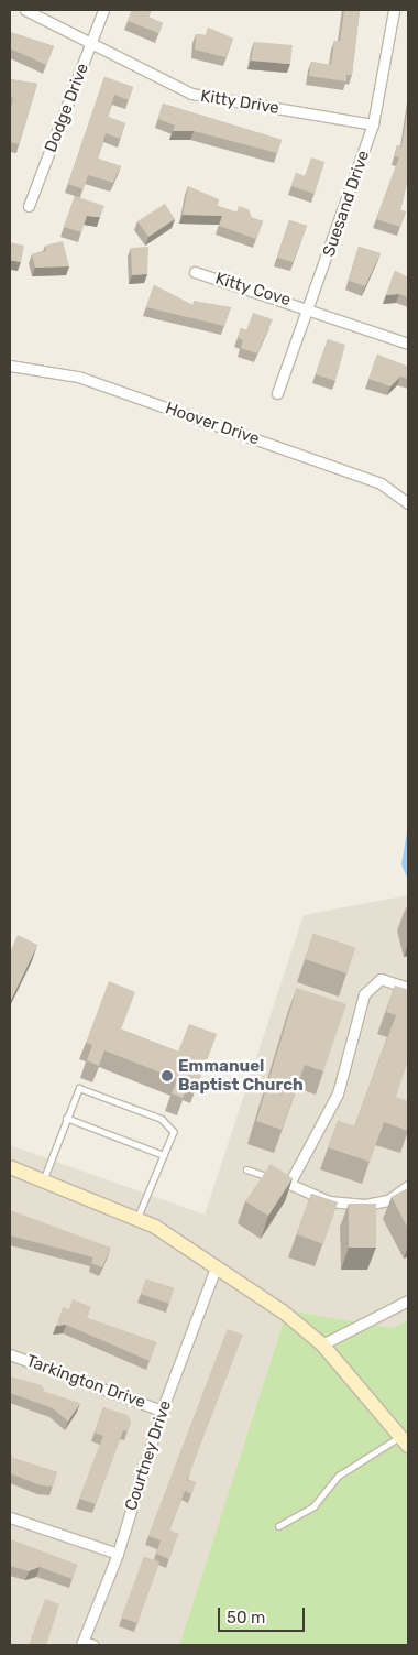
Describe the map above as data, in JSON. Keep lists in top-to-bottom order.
{
  "streets": {
    "street": [
      "Kitty Drive",
      "Dodge Drive",
      "Suesand Drive",
      "Kitty Cove",
      "Hoover Drive",
      "Tarkington Drive",
      "Courtney Drive"
    ]
  },
  "crossings": [
    ["Kitty Drive", "Dodge Drive"],
    ["Kitty Drive", "Suesand Drive"],
    ["Suesand Drive", "Kitty Cove"],
    ["Tarkington Drive", "Courtney Drive"]
  ],
  "places": ["Emmanuel Baptist Church"],
  "scale_bar": "50 m"
}
